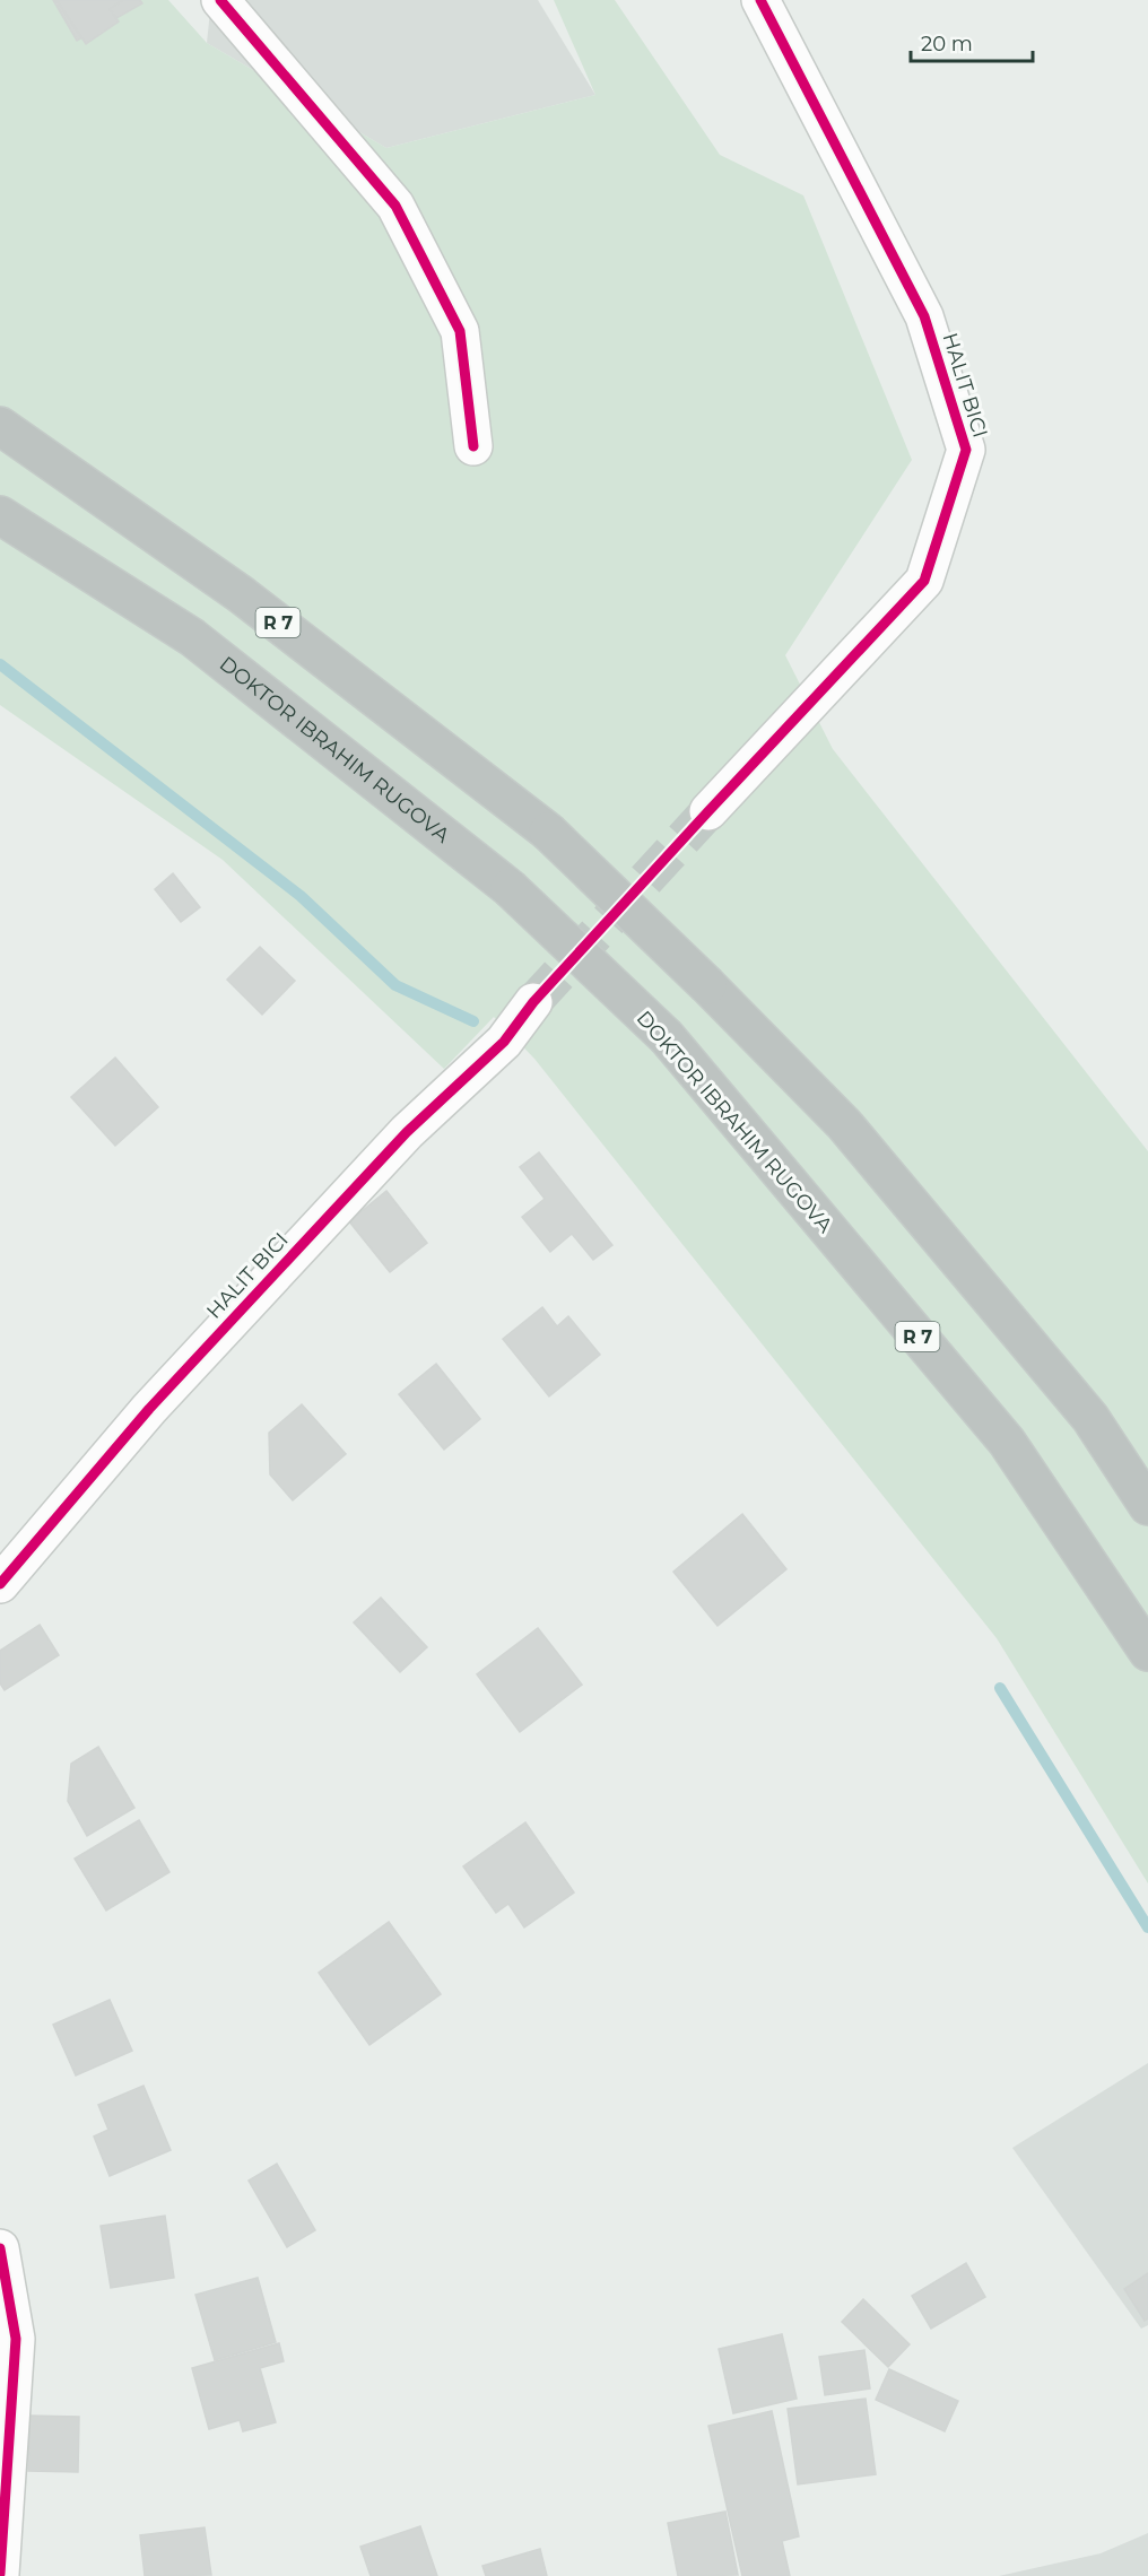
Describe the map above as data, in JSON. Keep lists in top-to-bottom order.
{
  "streets": {
    "highway": ["R 7", "DOKTOR IBRAHIM RUGOVA"],
    "street": ["HALIT BICI"]
  },
  "scale_bar": "20 m"
}
